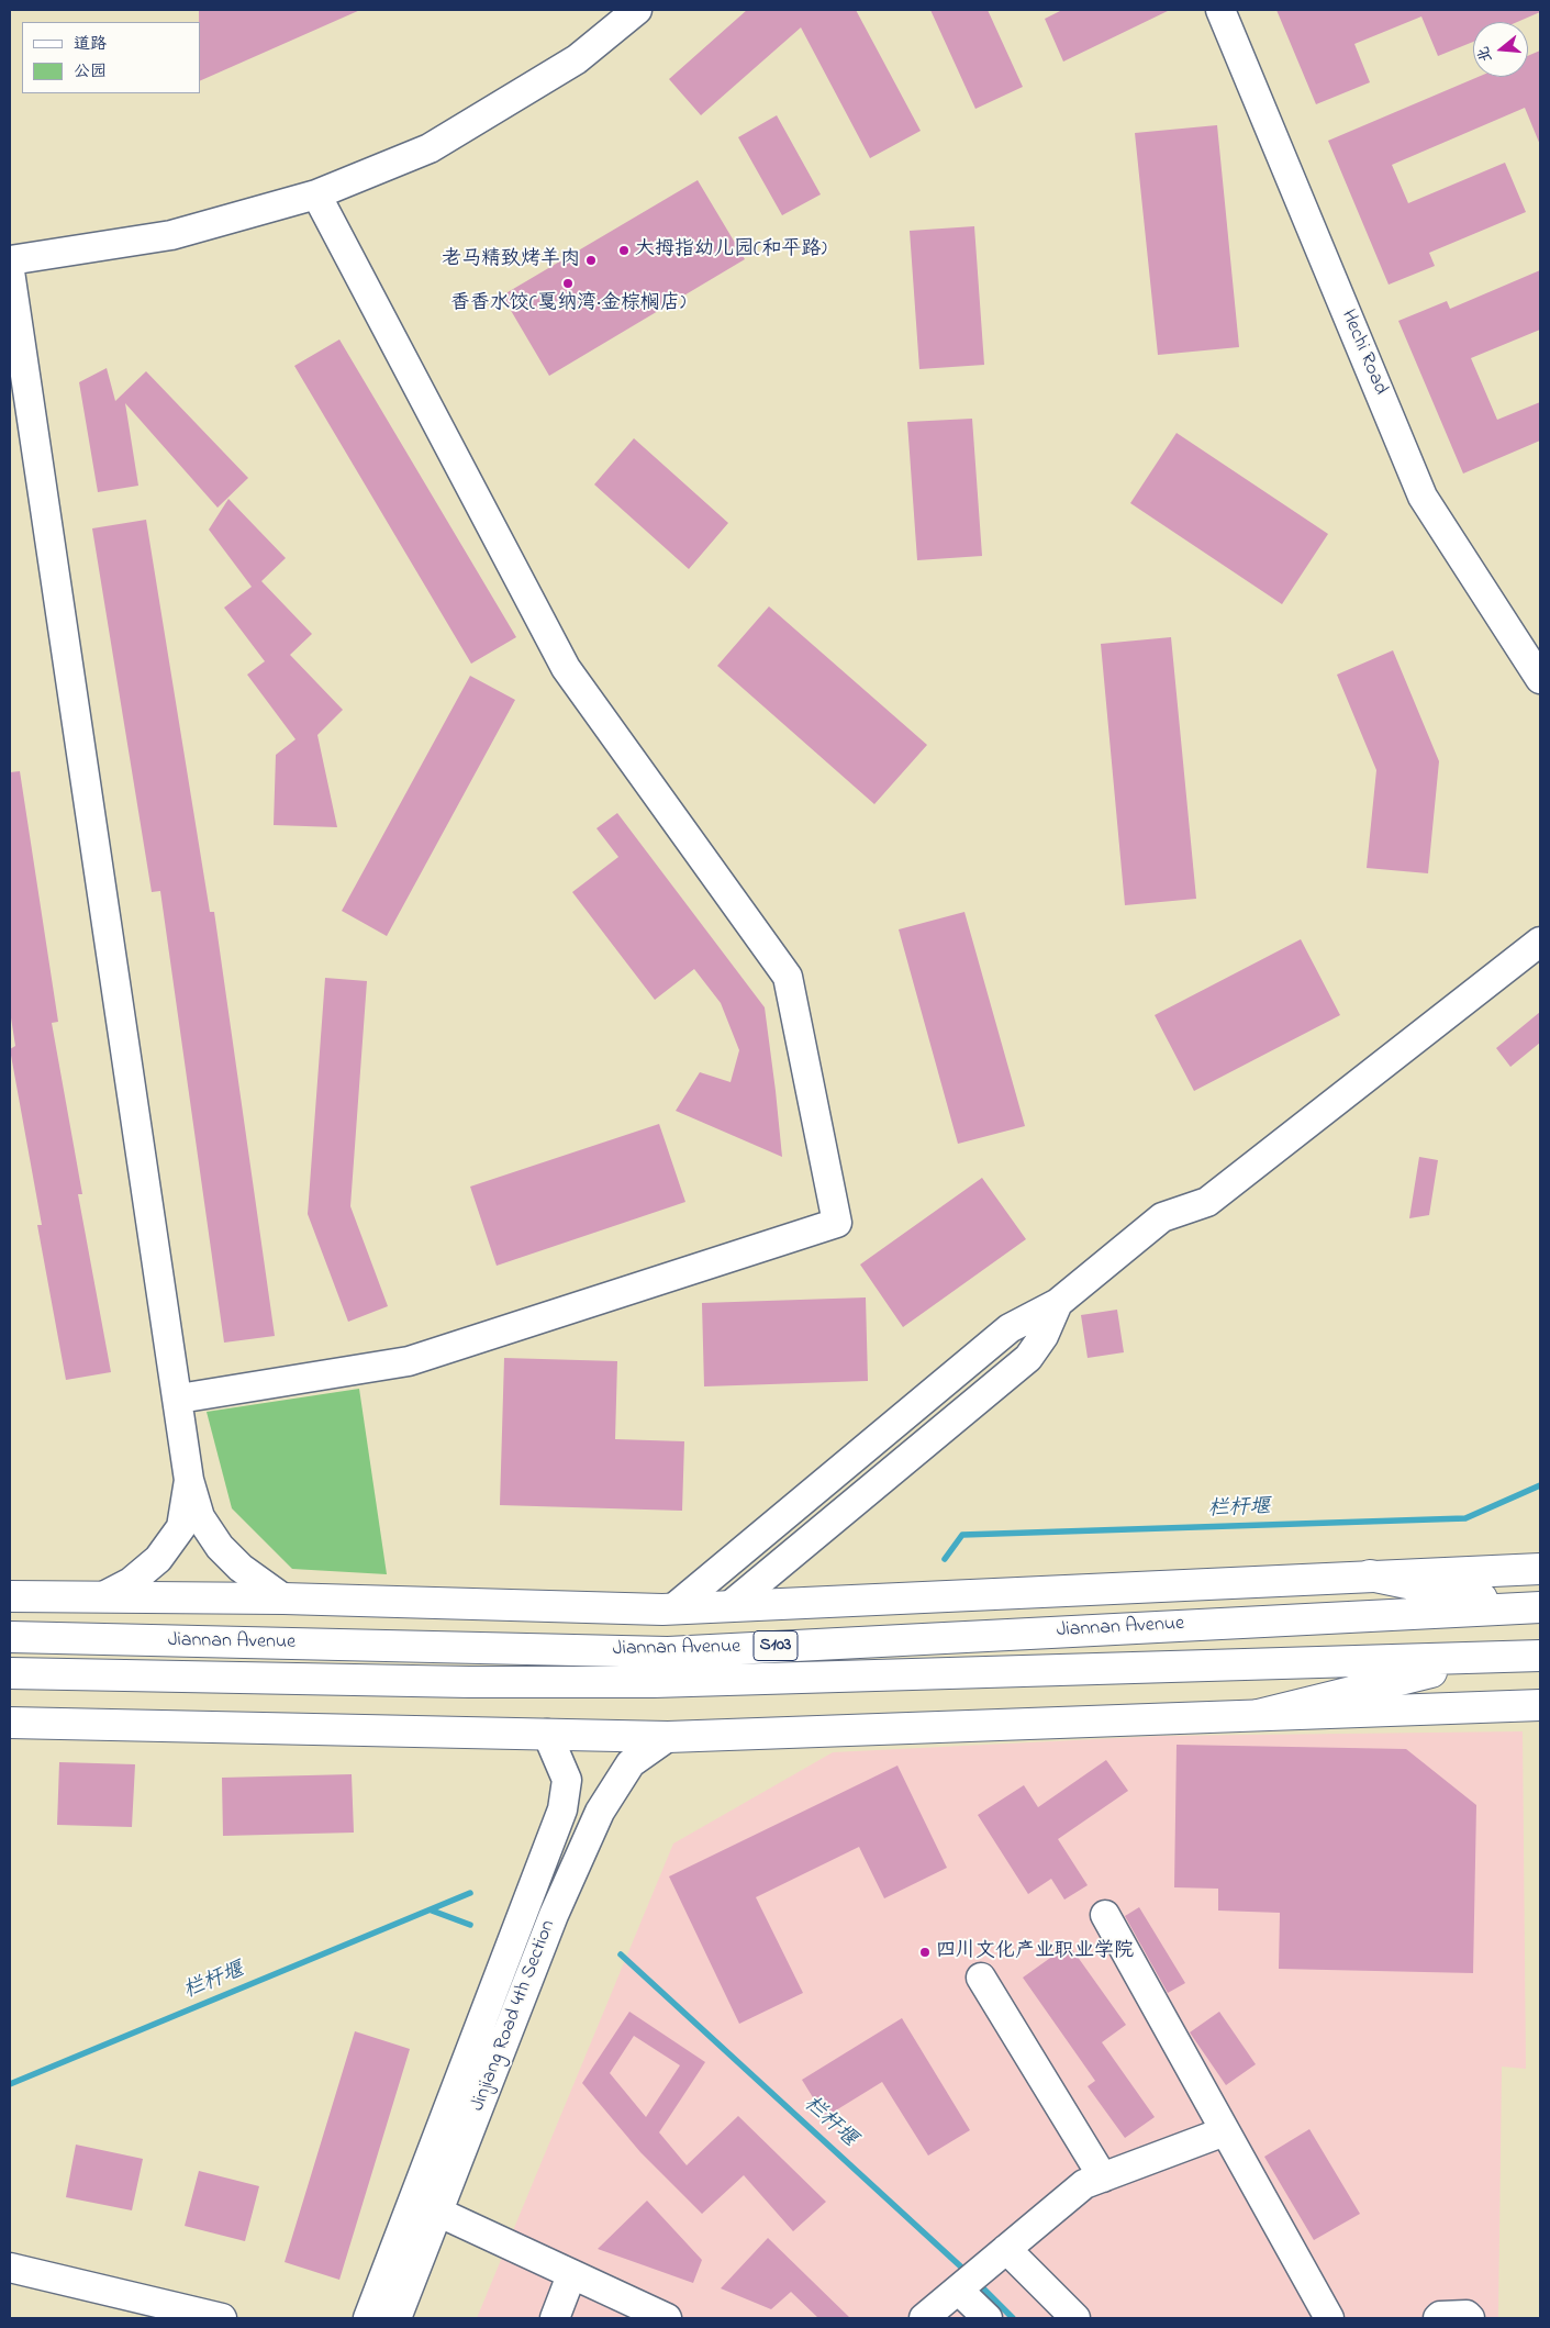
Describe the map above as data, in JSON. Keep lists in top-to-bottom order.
{
  "streets": {
    "main road": ["Jiannan Avenue", "S103"],
    "street": ["Hechi Road", "Jinjiang Road 4th Section"]
  },
  "water": ["栏杆堰"],
  "places": [
    "大拇指幼儿园(和平路)",
    "老马精致烤羊肉",
    "香香水饺(戛纳湾·金棕榈店)",
    "四川文化产业职业学院"
  ],
  "legend": ["道路", "公园"],
  "north": "left"
}
